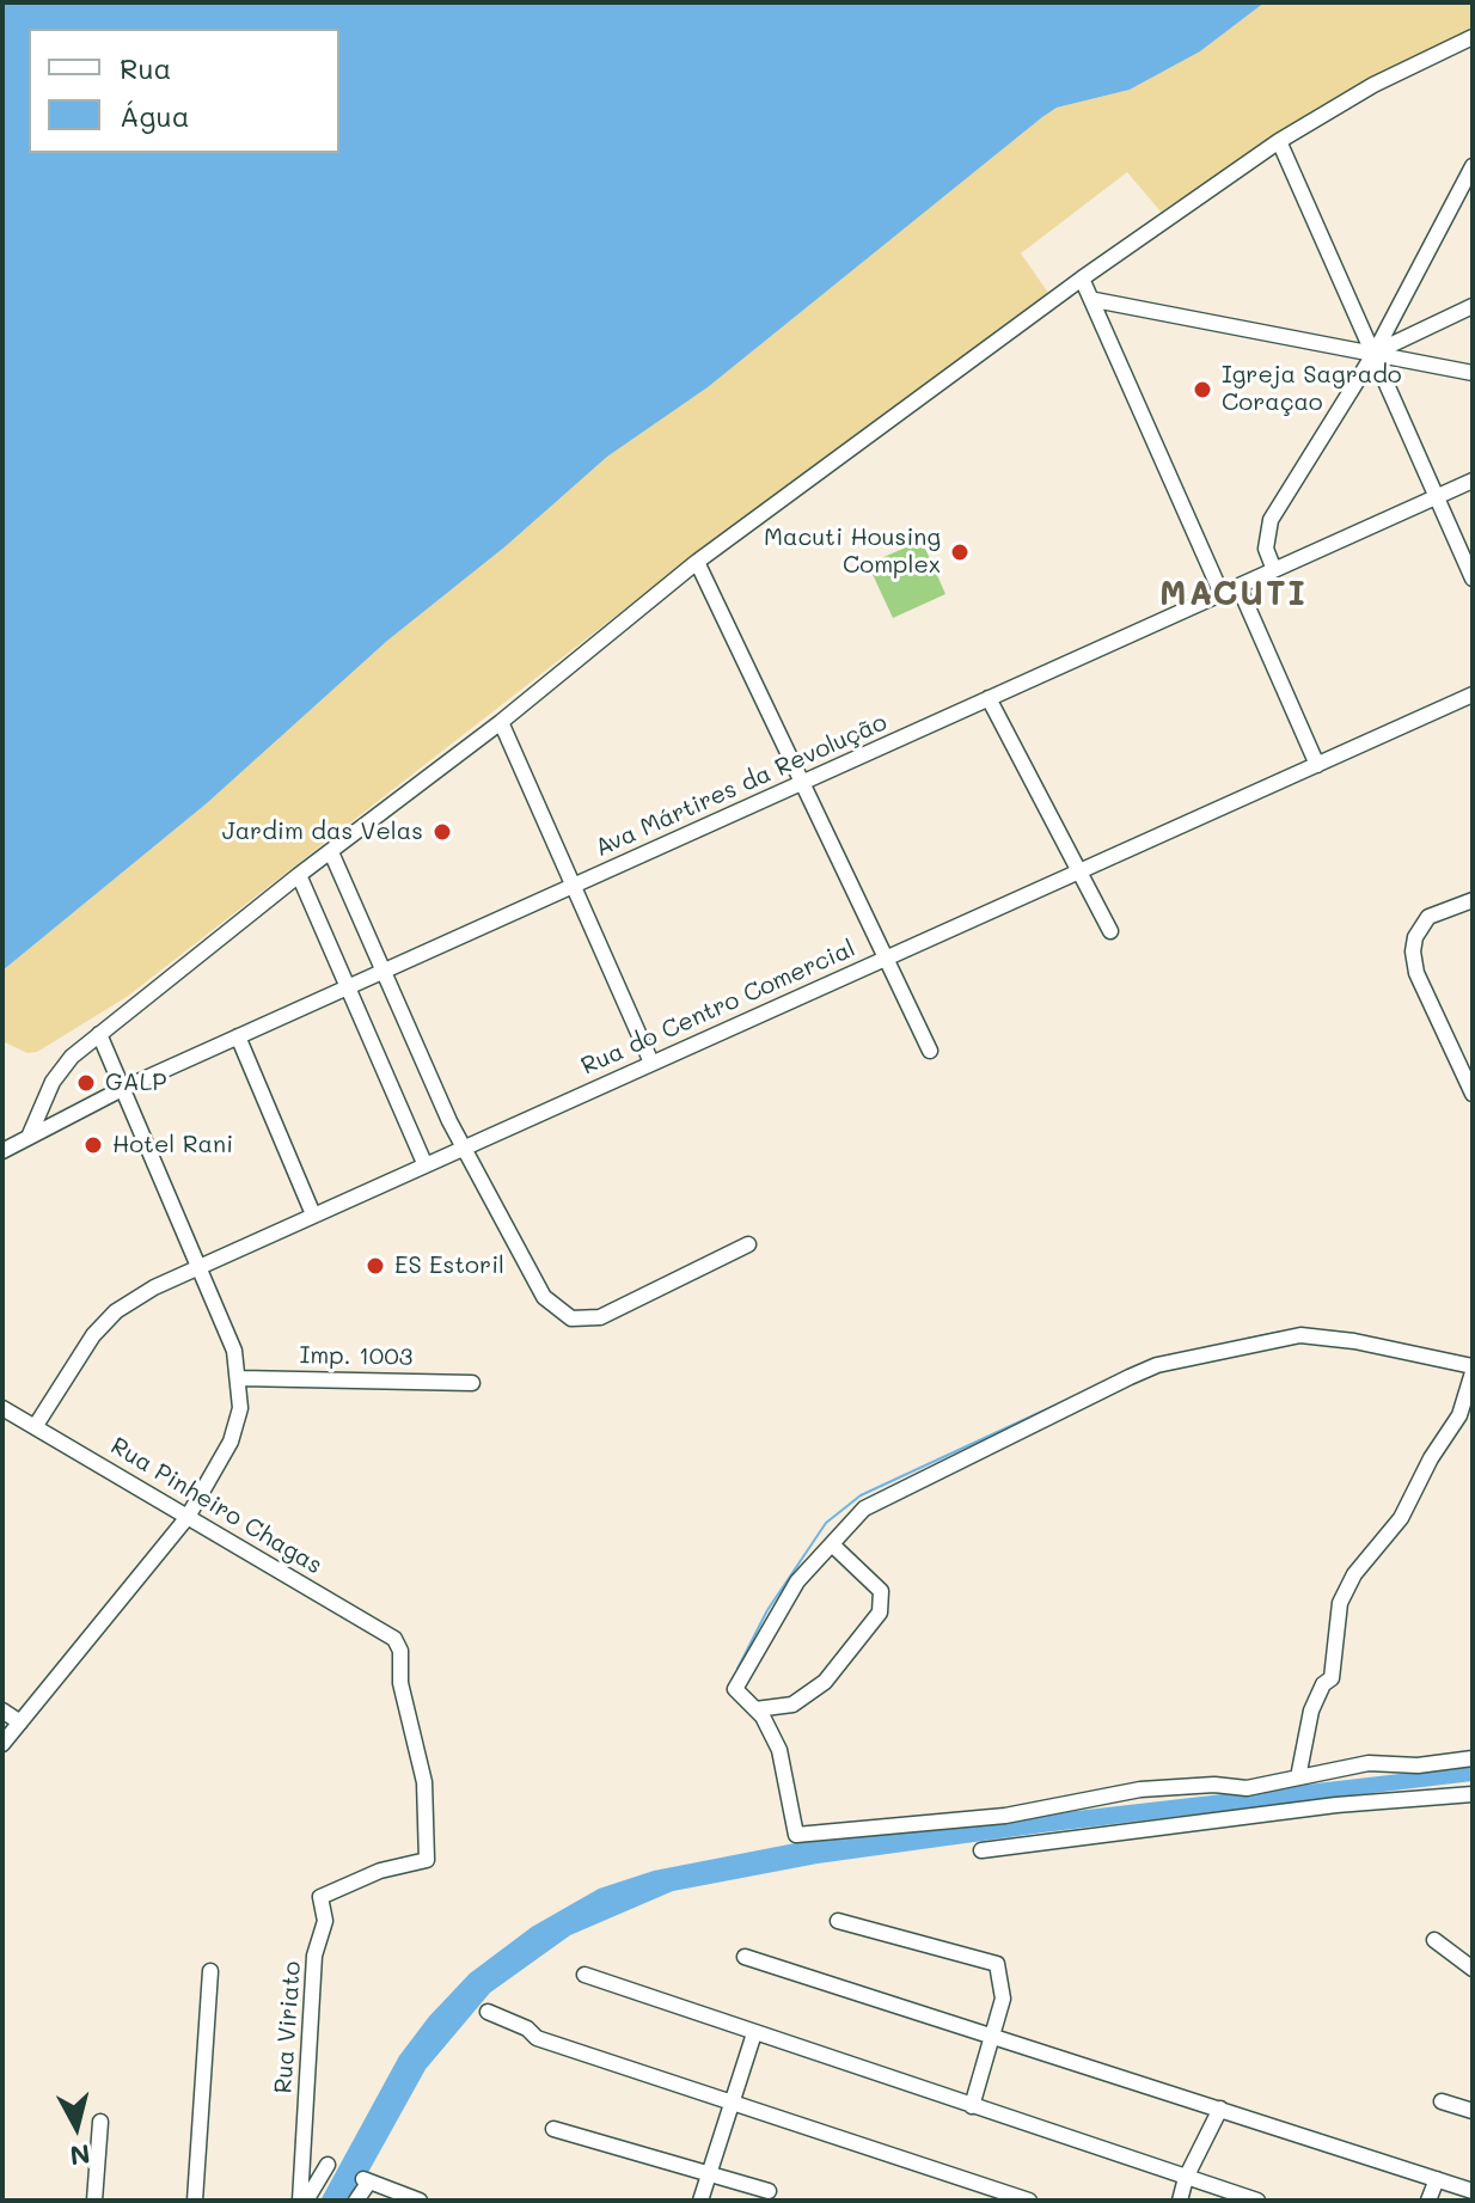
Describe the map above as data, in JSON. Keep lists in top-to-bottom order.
{
  "streets": {
    "street": [
      "Ava Mártires da Revolução",
      "Rua do Centro Comercial",
      "Imp. 1003",
      "Rua Pinheiro Chagas",
      "Rua Viriato"
    ]
  },
  "crossings": [
    ["Rua do Centro Comercial", "Rua Pinheiro Chagas"],
    ["Rua Pinheiro Chagas", "Rua Viriato"]
  ],
  "districts": ["MACUTI"],
  "places": [
    "Igreja Sagrado Coraçao",
    "Macuti Housing Complex",
    "Jardim das Velas",
    "GALP",
    "Hotel Rani",
    "ES Estoril"
  ],
  "legend": ["Rua", "Água"],
  "north": "bottom"
}
